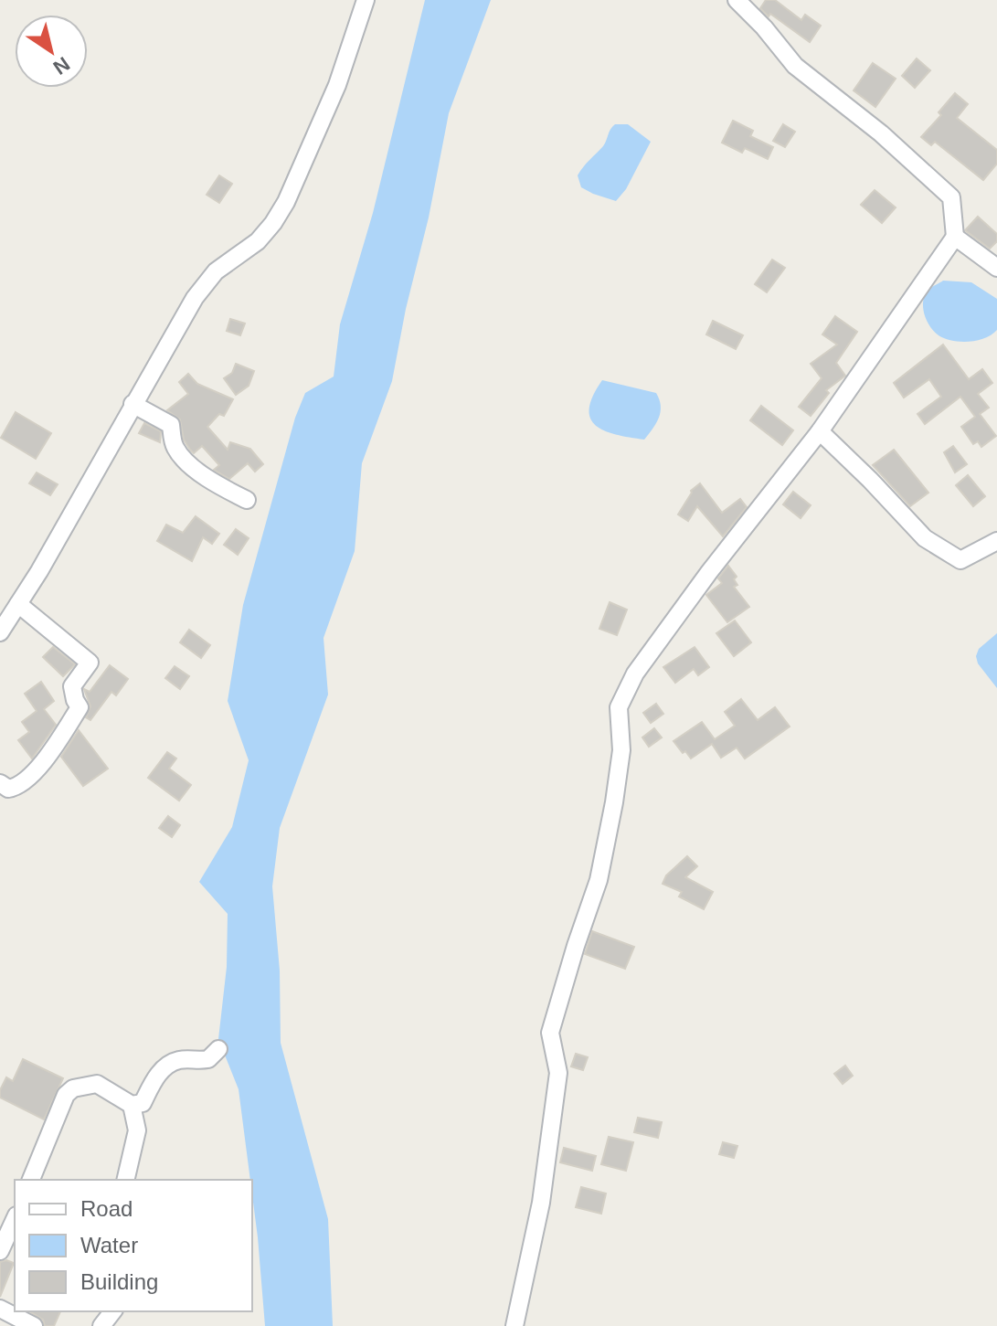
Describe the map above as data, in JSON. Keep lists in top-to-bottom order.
{
  "legend": ["Road", "Water", "Building"],
  "north": "bottom right"
}
